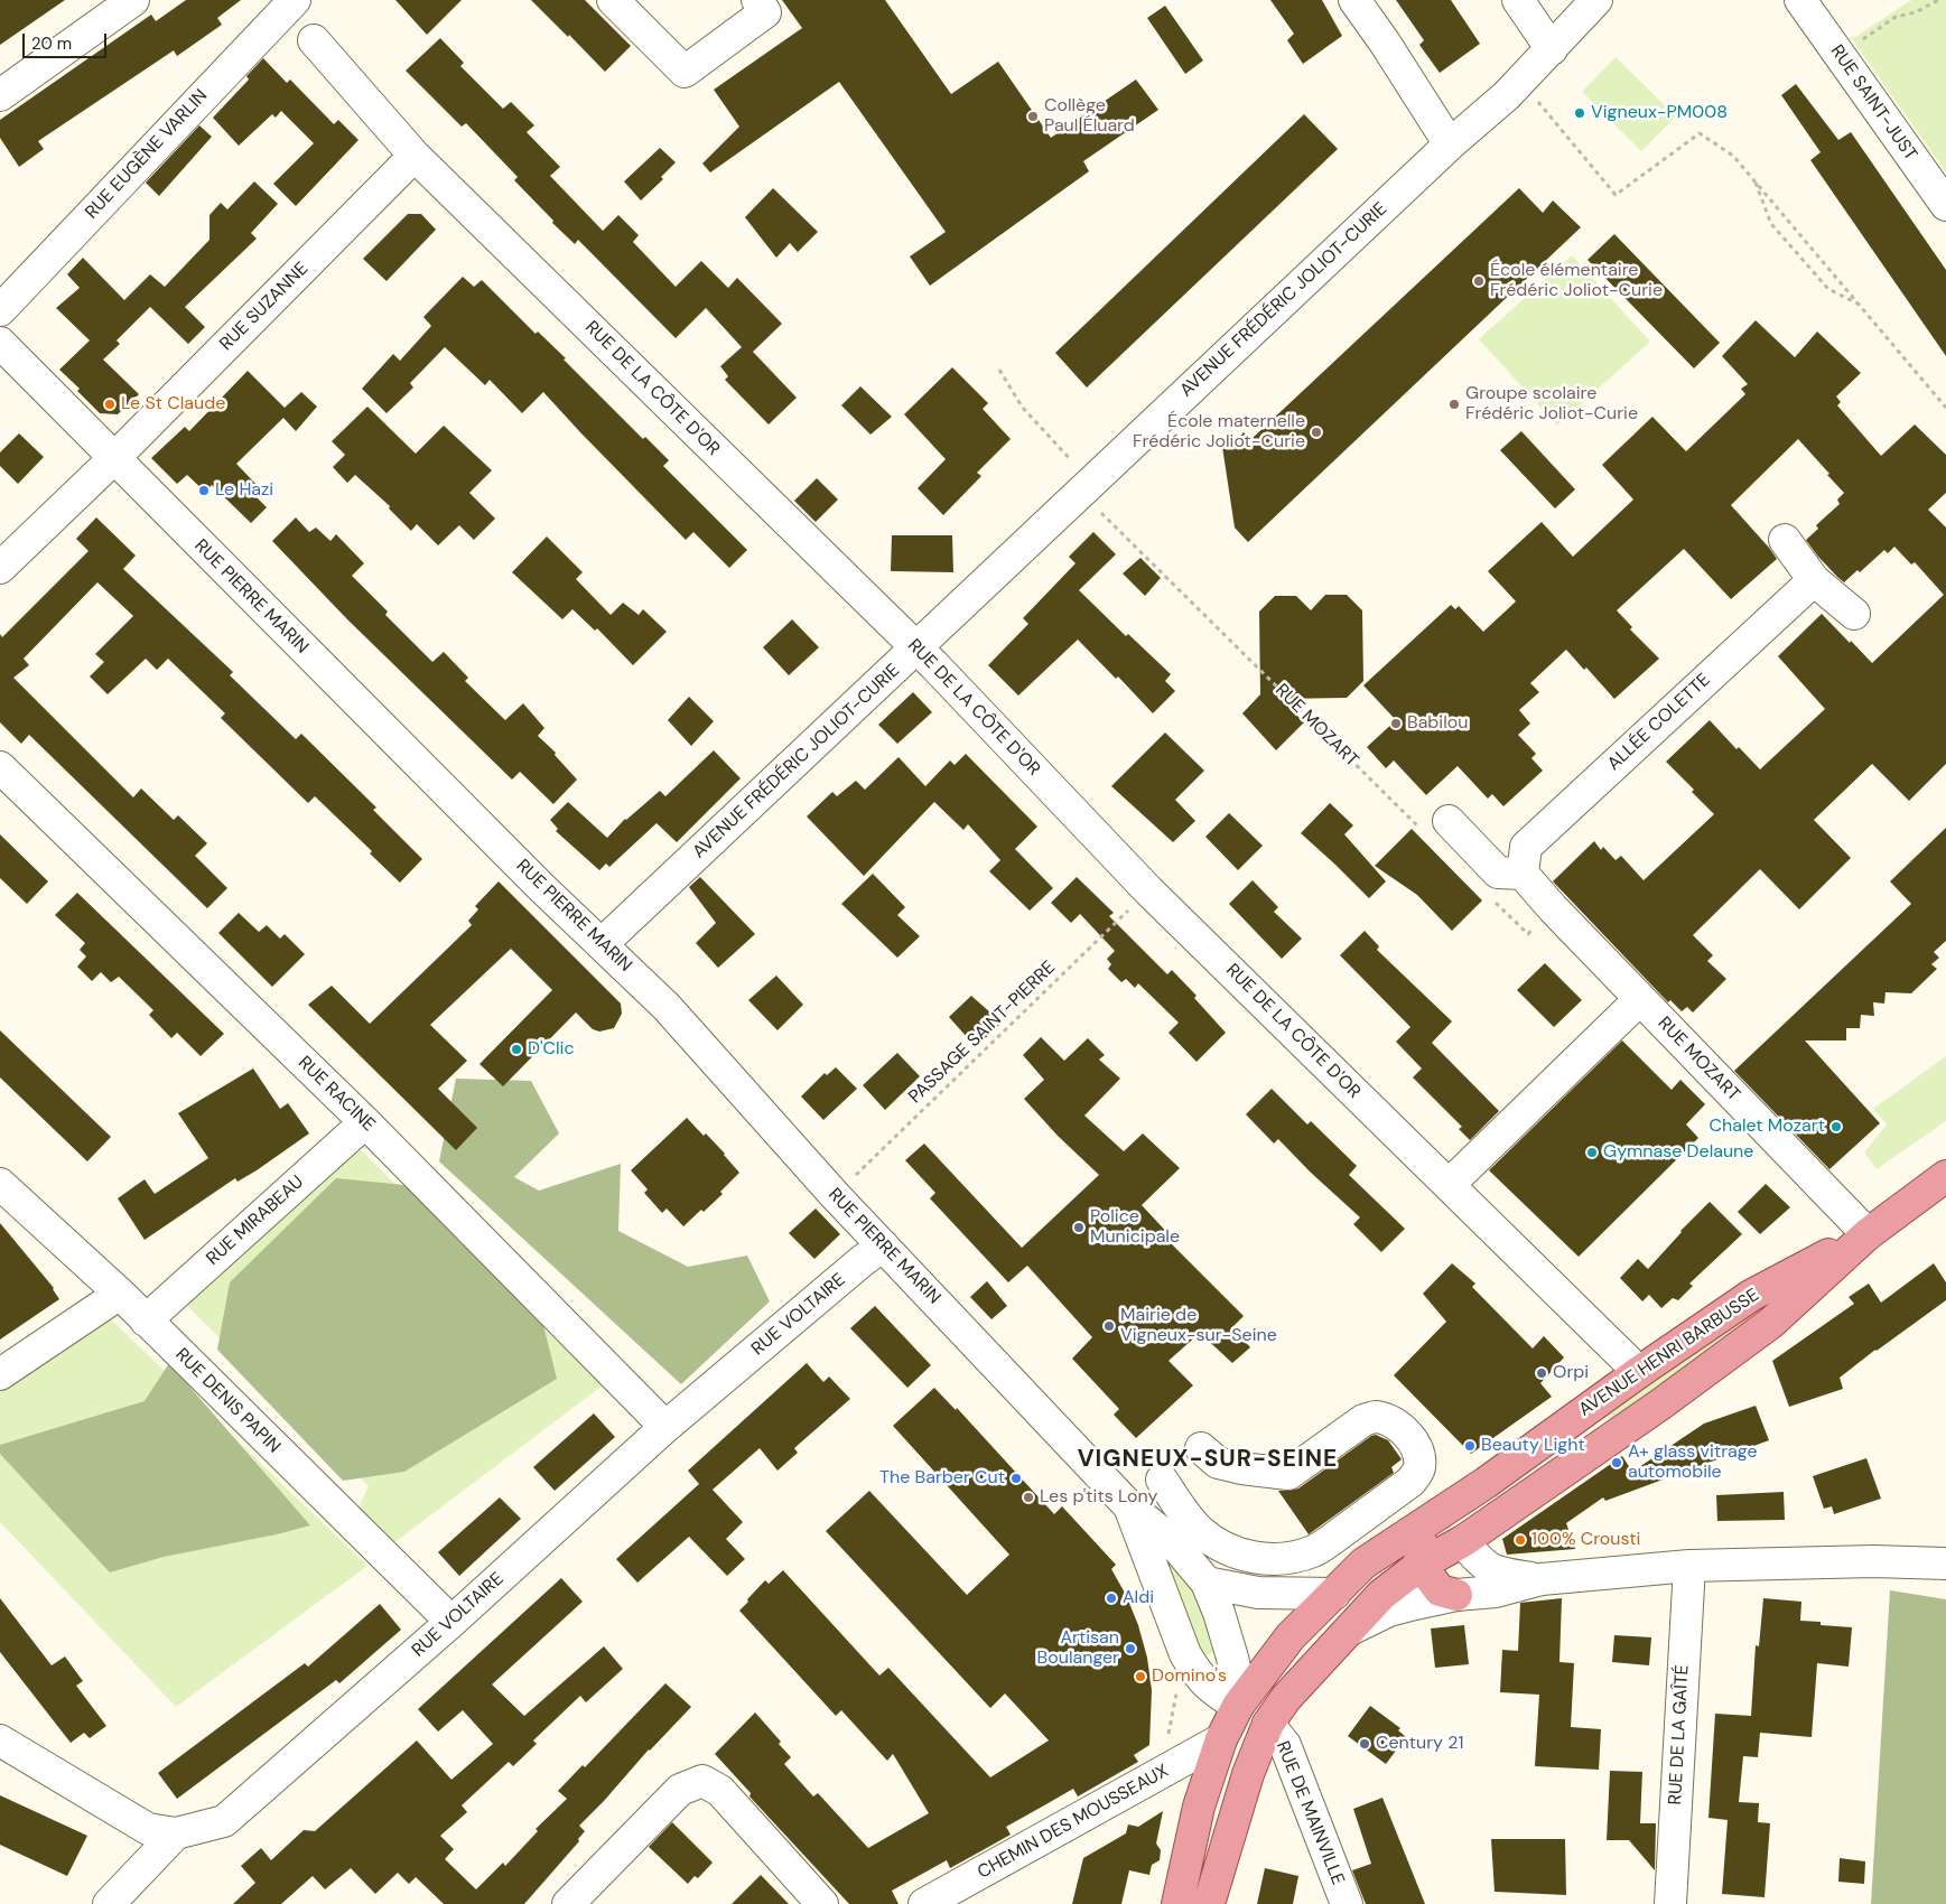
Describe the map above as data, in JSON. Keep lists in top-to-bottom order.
{
  "streets": {
    "main road": ["AVENUE HENRI BARBUSSE"],
    "street": [
      "RUE SAINT-JUST",
      "RUE EUGÈNE VARLIN",
      "AVENUE FRÉDÉRIC JOLIOT-CURIE",
      "RUE SUZANNE",
      "RUE DE LA CÔTE D'OR",
      "RUE PIERRE MARIN",
      "ALLÉE COLETTE",
      "RUE MOZART",
      "RUE RACINE",
      "RUE MIRABEAU",
      "RUE VOLTAIRE",
      "RUE DENIS PAPIN",
      "RUE DE LA GAÎTÉ",
      "RUE DE MAINVILLE",
      "CHEMIN DES MOUSSEAUX"
    ],
    "path": ["PASSAGE SAINT-PIERRE"]
  },
  "crossings": [
    ["AVENUE FRÉDÉRIC JOLIOT-CURIE", "RUE DE LA CÔTE D'OR"],
    ["AVENUE FRÉDÉRIC JOLIOT-CURIE", "RUE PIERRE MARIN"],
    ["AVENUE FRÉDÉRIC JOLIOT-CURIE", "RUE MOZART"],
    ["RUE SUZANNE", "RUE DE LA CÔTE D'OR"],
    ["RUE SUZANNE", "RUE PIERRE MARIN"],
    ["RUE DE LA CÔTE D'OR", "PASSAGE SAINT-PIERRE"],
    ["RUE DE LA CÔTE D'OR", "AVENUE HENRI BARBUSSE"],
    ["RUE PIERRE MARIN", "PASSAGE SAINT-PIERRE"],
    ["RUE PIERRE MARIN", "RUE VOLTAIRE"],
    ["RUE PIERRE MARIN", "AVENUE HENRI BARBUSSE"],
    ["RUE PIERRE MARIN", "RUE DE MAINVILLE"],
    ["ALLÉE COLETTE", "RUE MOZART"],
    ["RUE MOZART", "AVENUE HENRI BARBUSSE"],
    ["RUE RACINE", "RUE MIRABEAU"],
    ["RUE RACINE", "RUE VOLTAIRE"],
    ["RUE MIRABEAU", "RUE DENIS PAPIN"],
    ["RUE VOLTAIRE", "RUE DENIS PAPIN"],
    ["AVENUE HENRI BARBUSSE", "RUE DE MAINVILLE"],
    ["AVENUE HENRI BARBUSSE", "CHEMIN DES MOUSSEAUX"]
  ],
  "districts": ["VIGNEUX-SUR-SEINE"],
  "places": [
    "Vigneux-PM008",
    "Collège Paul Éluard",
    "École élémentaire Frédéric Joliot-Curie",
    "Le St Claude",
    "Groupe scolaire Frédéric Joliot-Curie",
    "École maternelle Frédéric Joliot-Curie",
    "Le Hazi",
    "Babilou",
    "D'Clic",
    "Chalet Mozart",
    "Gymnase Delaune",
    "Police Municipale",
    "Mairie de Vigneux-sur-Seine",
    "Orpi",
    "Beauty Light",
    "A+ glass vitrage automobile",
    "The Barber Cut",
    "Les p'tits Lony",
    "100% Crousti",
    "Aldi",
    "Artisan Boulanger",
    "Domino's",
    "Century 21"
  ],
  "scale_bar": "20 m"
}
